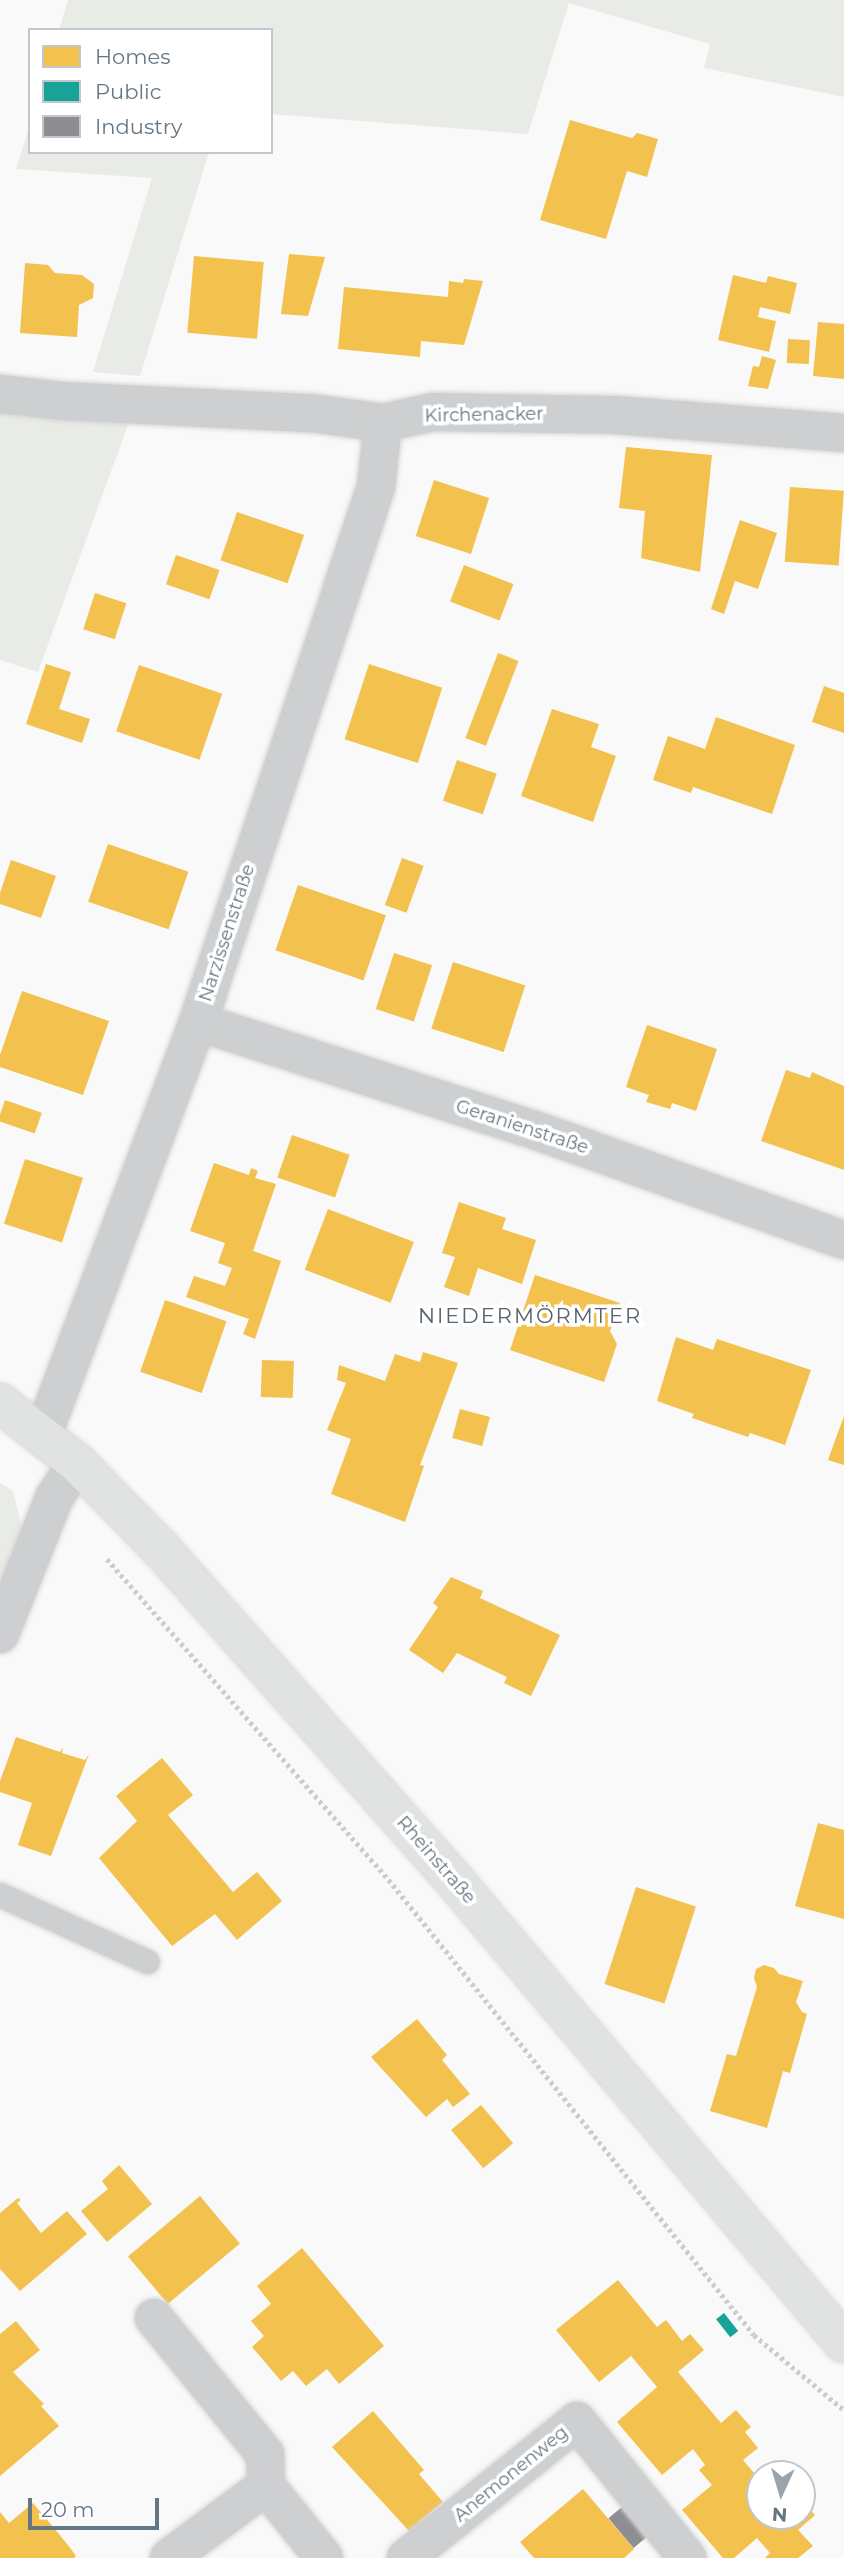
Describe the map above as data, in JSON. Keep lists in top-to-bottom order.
{
  "streets": {
    "main road": ["Rheinstraße"],
    "street": [
      "Kirchenacker",
      "Narzissenstraße",
      "Geranienstraße",
      "Anemonenweg"
    ]
  },
  "crossings": [
    ["Kirchenacker", "Narzissenstraße"],
    ["Narzissenstraße", "Geranienstraße"],
    ["Narzissenstraße", "Rheinstraße"]
  ],
  "districts": ["NIEDERMÖRMTER"],
  "legend": ["Homes", "Public", "Industry"],
  "scale_bar": "20 m",
  "north": "bottom"
}
